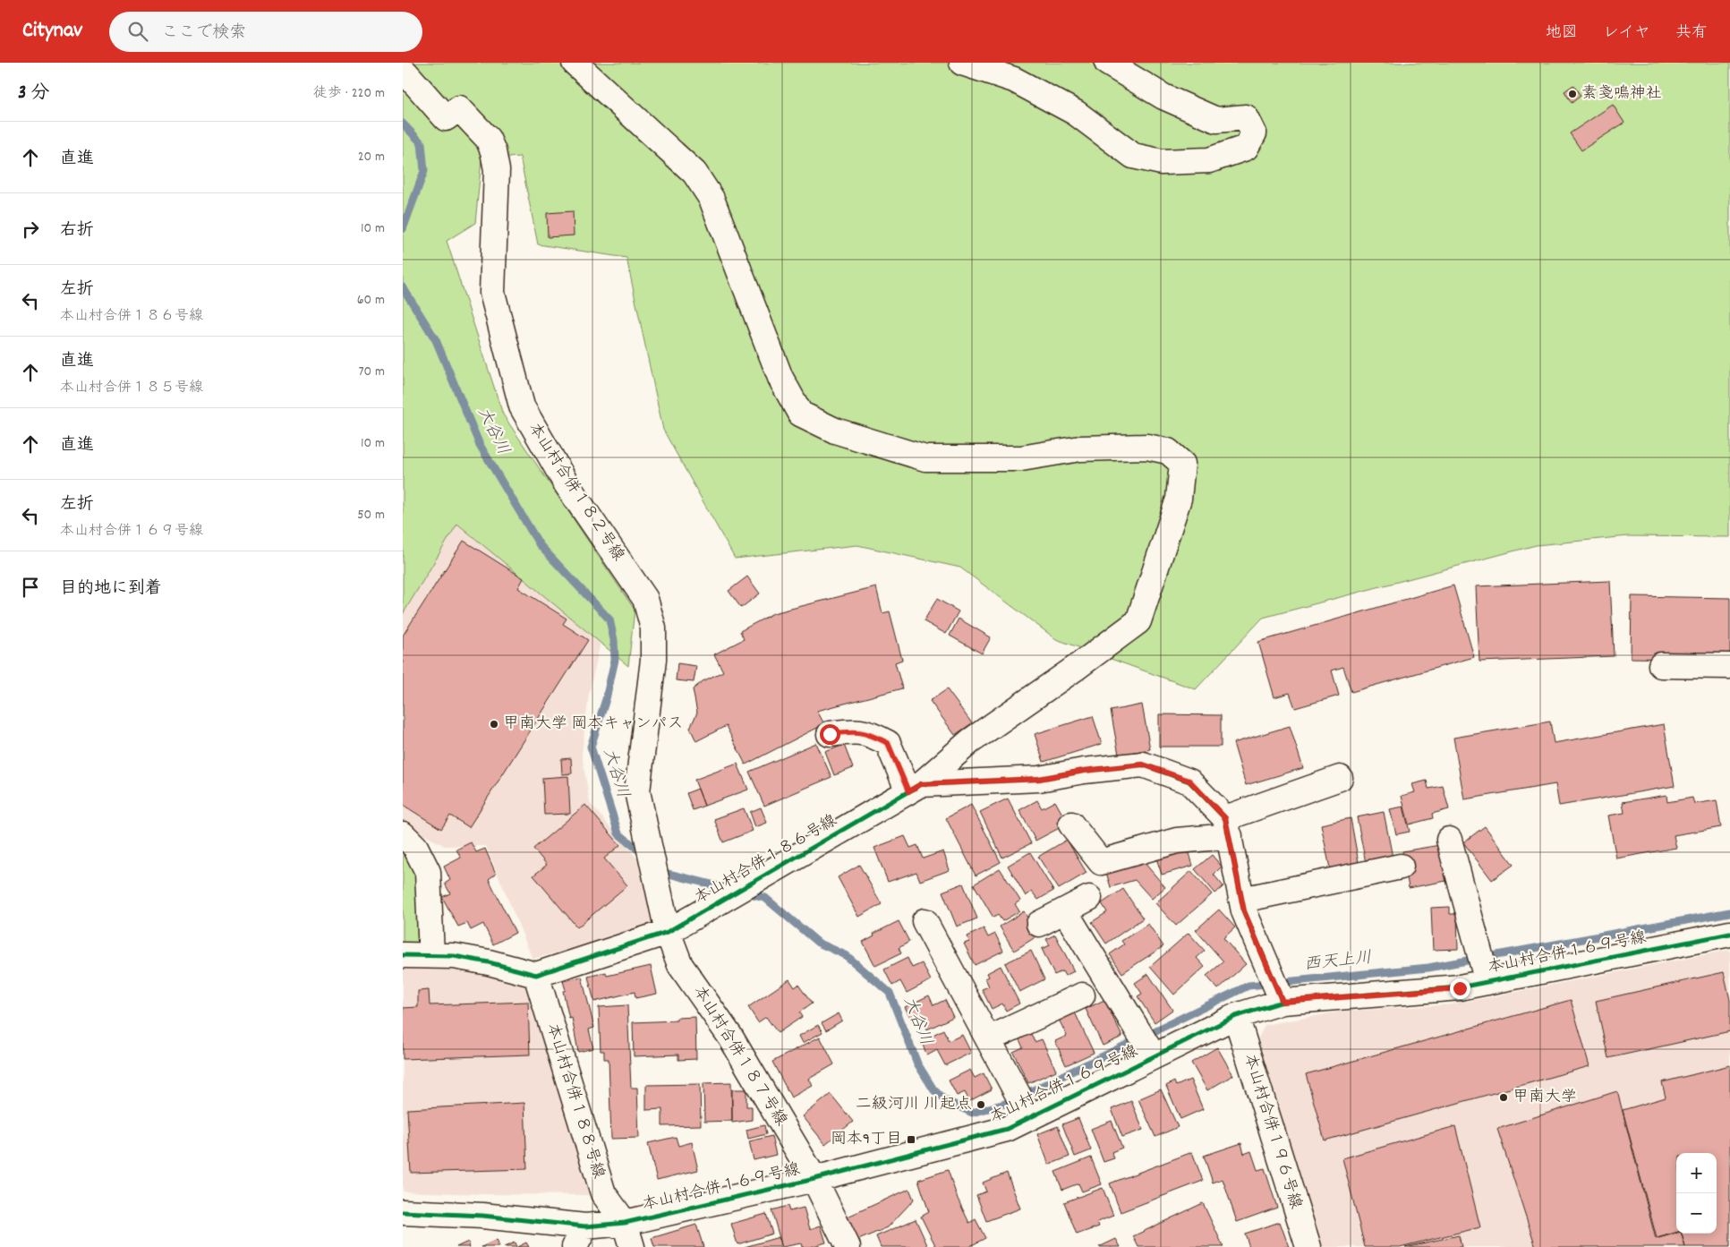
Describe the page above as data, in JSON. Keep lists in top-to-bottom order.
{
  "streets": {
    "street": [
      "本山村合併１８２号線",
      "本山村合併１８６号線",
      "本山村合併１６９号線",
      "本山村合併１８７号線",
      "本山村合併１８８号線",
      "本山村合併１９６号線"
    ]
  },
  "crossings": [
    ["本山村合併１８２号線", "本山村合併１８６号線"],
    ["本山村合併１８２号線", "本山村合併１８７号線"],
    ["本山村合併１８６号線", "本山村合併１８７号線"],
    ["本山村合併１８６号線", "本山村合併１８８号線"],
    ["本山村合併１６９号線", "本山村合併１８７号線"],
    ["本山村合併１６９号線", "本山村合併１８８号線"],
    ["本山村合併１６９号線", "本山村合併１９６号線"]
  ],
  "water": ["大谷川", "西天上川"],
  "places": {
    "other": [
      "素戔嗚神社",
      "甲南大学 岡本キャンパス",
      "甲南大学",
      "二級河川 川起点"
    ],
    "transit": ["岡本9丁目"]
  },
  "page": {
    "header": "Citynav",
    "search": "ここで検索",
    "nav": ["地図", "レイヤ", "共有"],
    "heading": ["3 分", "徒歩 · 220 m"],
    "list": [
      ["直進", "20 m"],
      ["右折", "10 m"],
      ["左折", "本山村合併１８６号線", "60 m"],
      ["直進", "本山村合併１８５号線", "70 m"],
      ["直進", "10 m"],
      ["左折", "本山村合併１６９号線", "50 m"],
      "目的地に到着"
    ],
    "map_buttons": ["+", "−"]
  }
}
